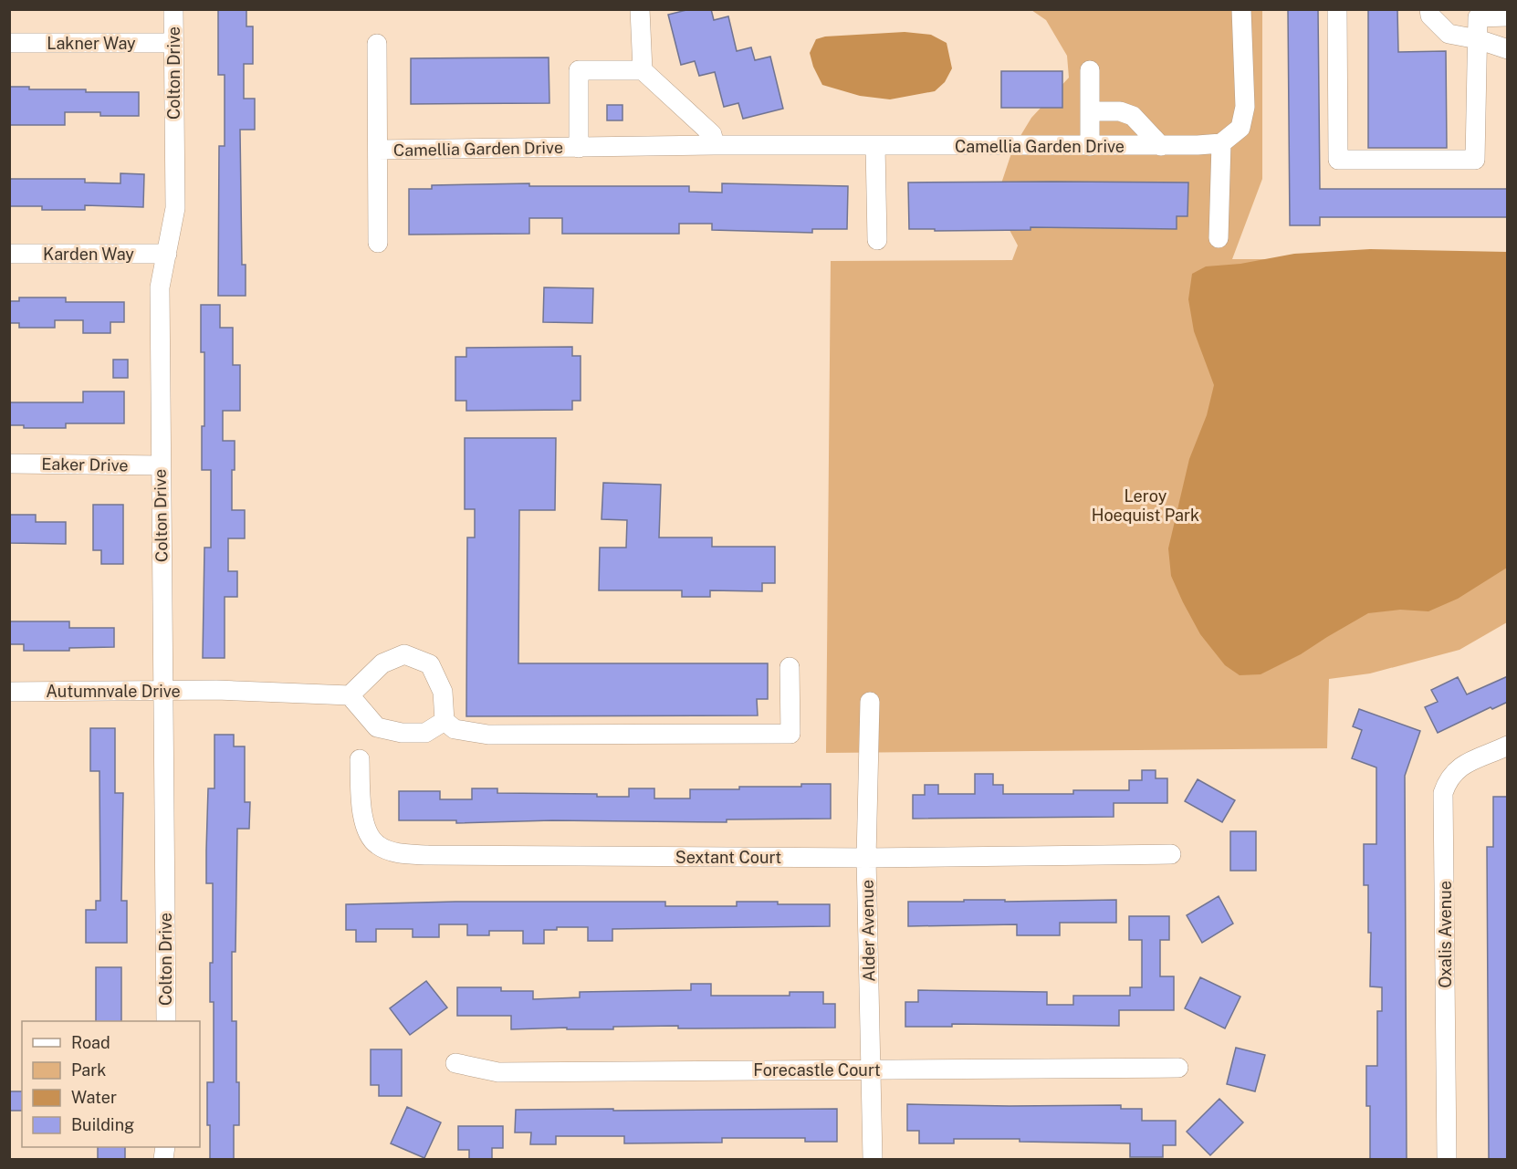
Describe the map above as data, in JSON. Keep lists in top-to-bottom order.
{
  "streets": {
    "street": [
      "Lakner Way",
      "Colton Drive",
      "Camellia Garden Drive",
      "Karden Way",
      "Eaker Drive",
      "Autumnvale Drive",
      "Sextant Court",
      "Alder Avenue",
      "Oxalis Avenue",
      "Forecastle Court"
    ]
  },
  "crossings": [
    ["Lakner Way", "Colton Drive"],
    ["Colton Drive", "Karden Way"],
    ["Colton Drive", "Eaker Drive"],
    ["Colton Drive", "Autumnvale Drive"],
    ["Sextant Court", "Alder Avenue"],
    ["Alder Avenue", "Forecastle Court"]
  ],
  "parks": ["Leroy Hoequist Park"],
  "legend": [
    "Road",
    "Park",
    "Water",
    "Building"
  ]
}
